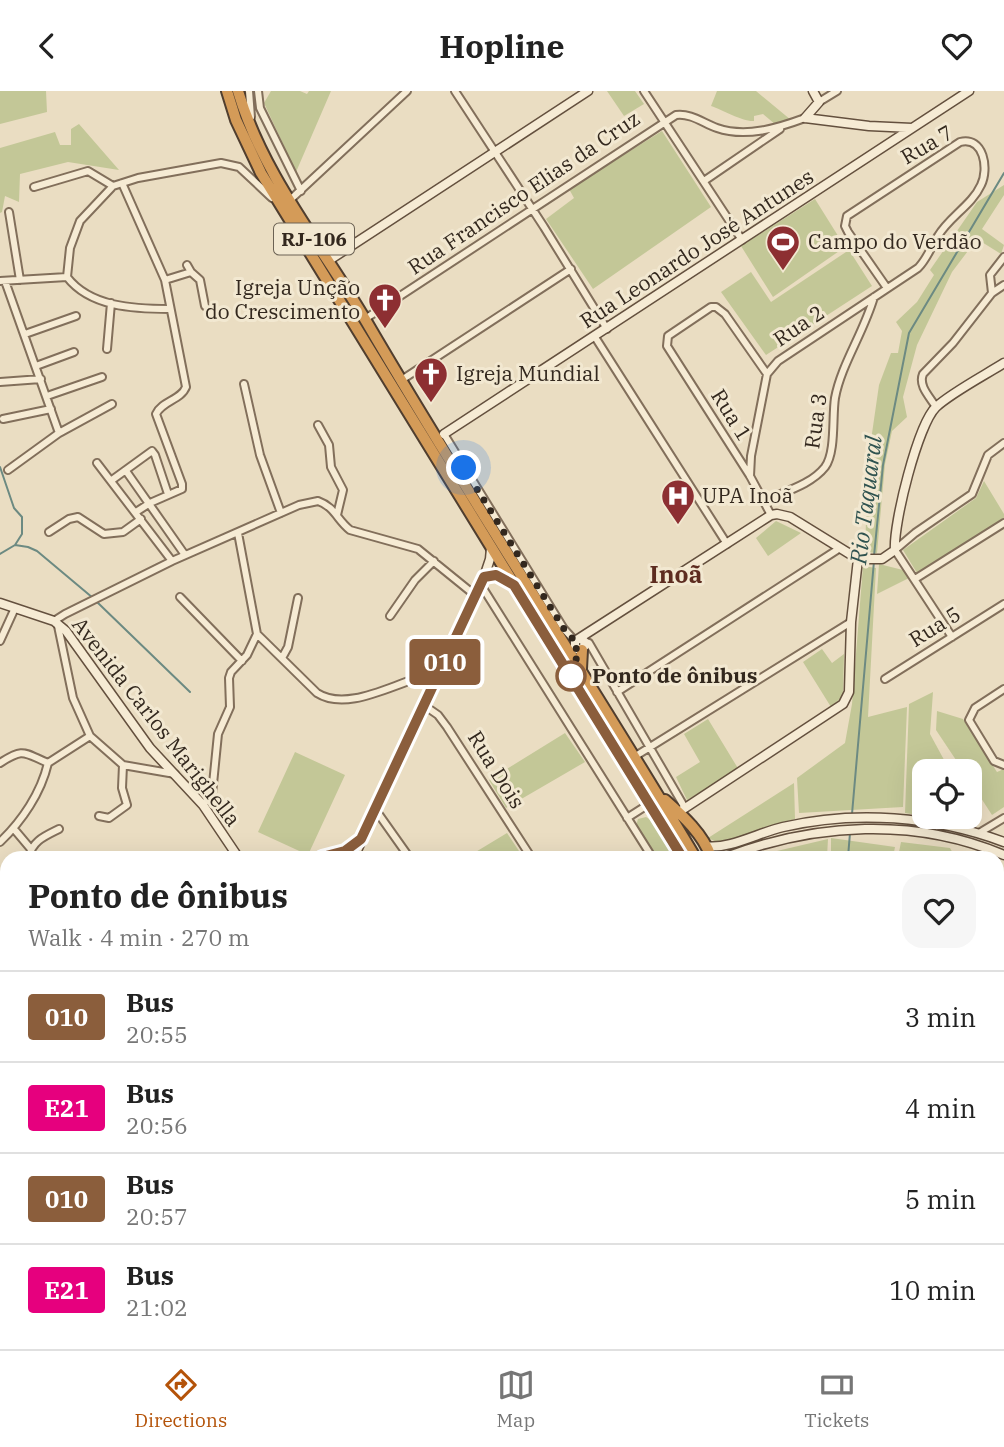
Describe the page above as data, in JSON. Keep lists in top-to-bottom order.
{
  "streets": {
    "highway": ["RJ-106"],
    "street": [
      "Rua 7",
      "Rua Francisco Elias da Cruz",
      "Rua Leonardo José Antunes",
      "Rua 2",
      "Rua 1",
      "Rua 3",
      "Rua 5",
      "Avenida Carlos Marighella",
      "Rua Dois"
    ]
  },
  "crossings": [
    ["Rua 7", "Rua 2"],
    ["Rua Francisco Elias da Cruz", "RJ-106"],
    ["Rua Francisco Elias da Cruz", "Rua Leonardo José Antunes"],
    ["Rua 2", "Rua 1"],
    ["Rua 2", "Rua 3"],
    ["Rua 1", "Rua 3"]
  ],
  "districts": ["Inoã"],
  "water": ["Rio Taquaral"],
  "places": {
    "sports": ["Campo do Verdão"],
    "church": ["Igreja Unção do Crescimento", "Igreja Mundial"],
    "hospital": ["UPA Inoã"],
    "other": ["Ponto de ônibus"]
  },
  "lines": ["bus line 010"],
  "page": {
    "header": "Hopline",
    "on_map": "010",
    "heading": ["Ponto de ônibus", "Walk · 4 min · 270 m"],
    "list": [
      {
        "mark": "010",
        "name": "Bus",
        "note": "20:55",
        "value": "3 min"
      },
      {
        "mark": "E21",
        "name": "Bus",
        "note": "20:56",
        "value": "4 min"
      },
      {
        "mark": "010",
        "name": "Bus",
        "note": "20:57",
        "value": "5 min"
      },
      {
        "mark": "E21",
        "name": "Bus",
        "note": "21:02",
        "value": "10 min"
      }
    ],
    "tabs": ["Directions", "Map", "Tickets"]
  }
}
